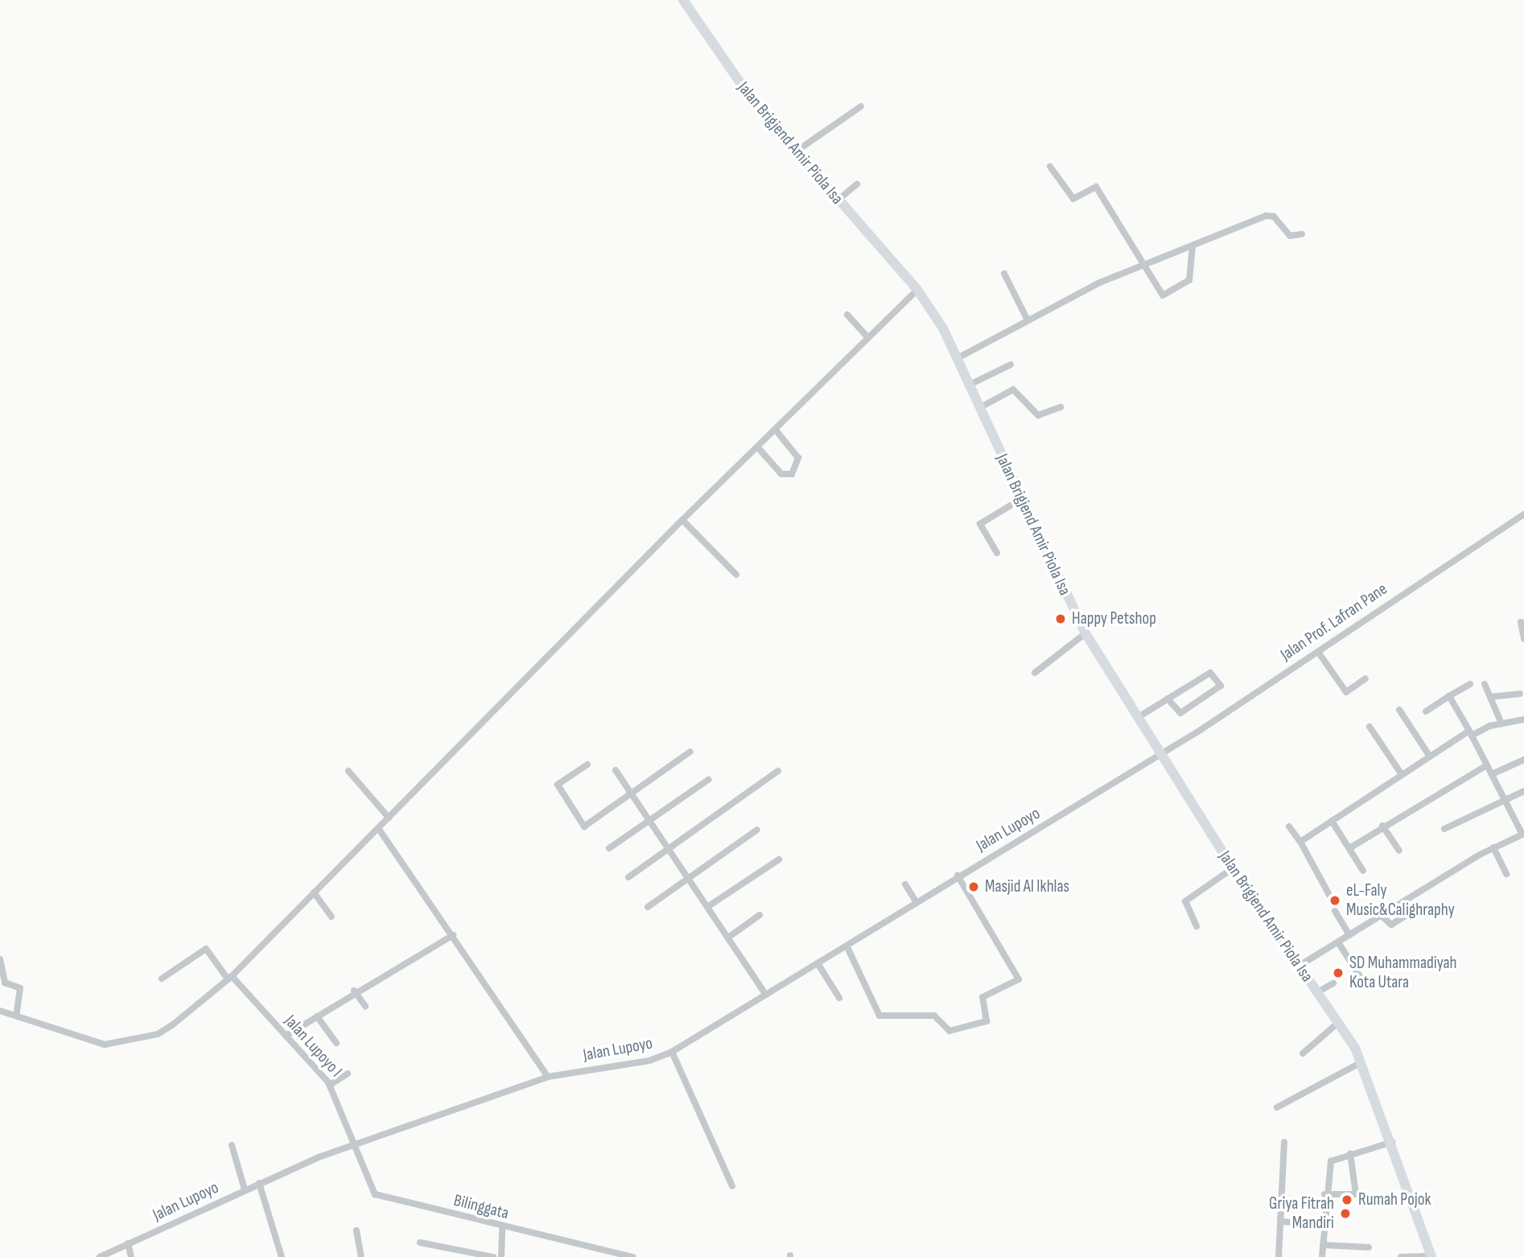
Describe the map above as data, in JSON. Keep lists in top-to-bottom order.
{
  "streets": {
    "main road": ["Jalan Brigjend Amir Piola Isa"],
    "street": [
      "Jalan Prof. Lafran Pane",
      "Jalan Lupoyo",
      "Jalan Lupoyo I",
      "Bilinggata"
    ]
  },
  "crossings": [
    ["Jalan Brigjend Amir Piola Isa", "Jalan Prof. Lafran Pane"],
    ["Jalan Brigjend Amir Piola Isa", "Jalan Lupoyo"],
    ["Jalan Prof. Lafran Pane", "Jalan Lupoyo"],
    ["Jalan Lupoyo", "Jalan Lupoyo I"],
    ["Jalan Lupoyo", "Bilinggata"],
    ["Jalan Lupoyo I", "Bilinggata"]
  ],
  "places": [
    "Happy Petshop",
    "Masjid Al Ikhlas",
    "eL-Faly Music&Calighraphy",
    "SD Muhammadiyah Kota Utara",
    "Rumah Pojok",
    "Griya Fitrah Mandiri"
  ]
}
